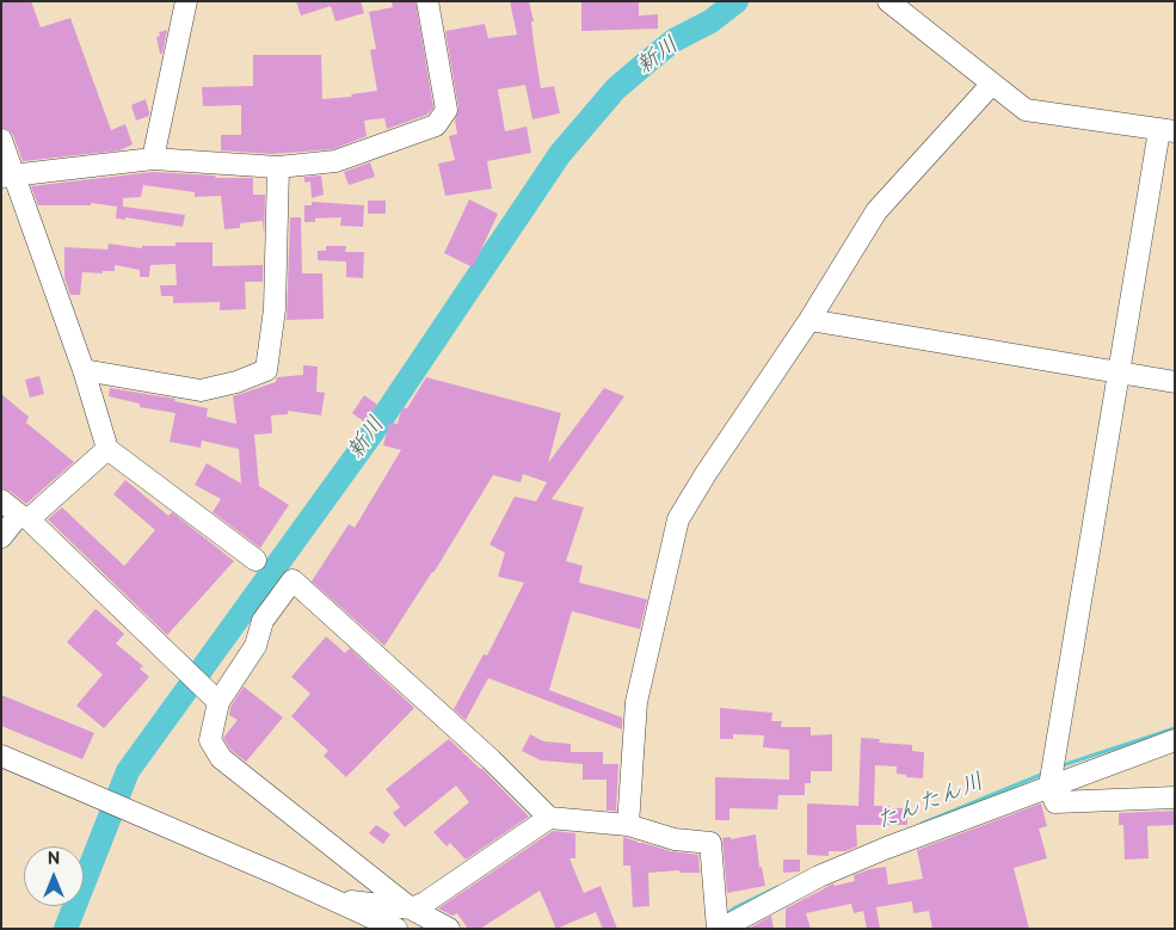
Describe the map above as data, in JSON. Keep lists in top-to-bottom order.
{
  "water": ["新川", "たんたん川"],
  "north": "top"
}
